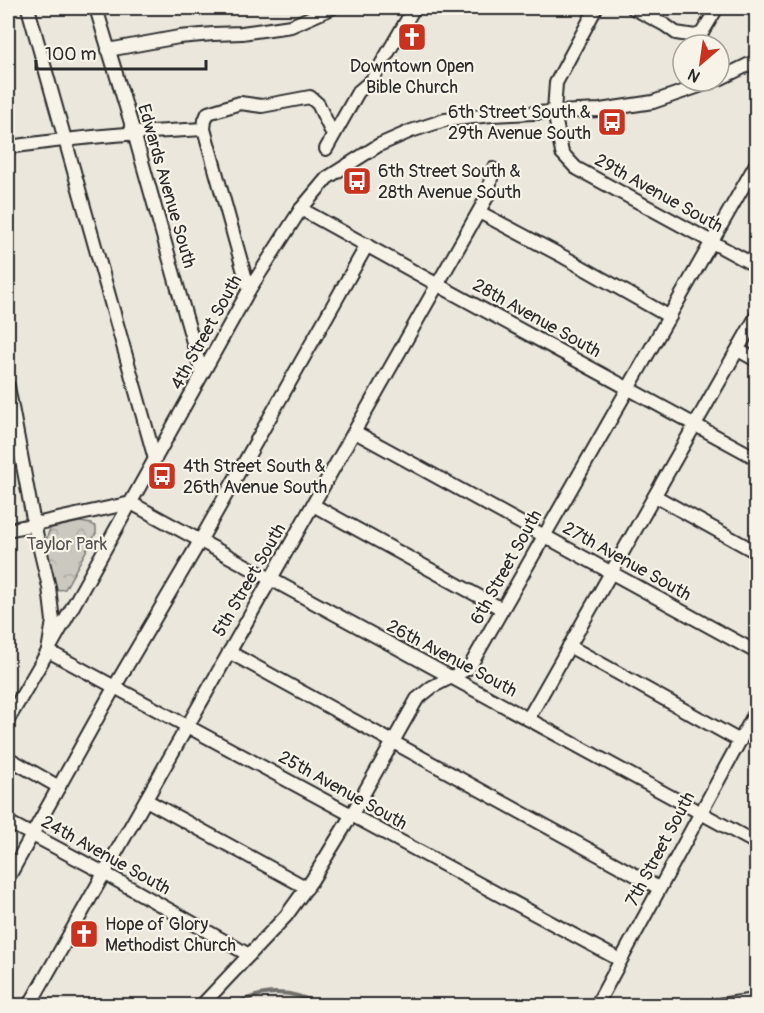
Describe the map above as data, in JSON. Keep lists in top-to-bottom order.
{
  "streets": {
    "street": [
      "Edwards Avenue South",
      "29th Avenue South",
      "28th Avenue South",
      "4th Street South",
      "27th Avenue South",
      "6th Street South",
      "5th Street South",
      "26th Avenue South",
      "25th Avenue South",
      "7th Street South",
      "24th Avenue South"
    ]
  },
  "crossings": [
    ["Edwards Avenue South", "4th Street South"],
    ["29th Avenue South", "4th Street South"],
    ["29th Avenue South", "6th Street South"],
    ["28th Avenue South", "4th Street South"],
    ["28th Avenue South", "6th Street South"],
    ["28th Avenue South", "5th Street South"],
    ["4th Street South", "26th Avenue South"],
    ["4th Street South", "25th Avenue South"],
    ["27th Avenue South", "6th Street South"],
    ["27th Avenue South", "5th Street South"],
    ["6th Street South", "26th Avenue South"],
    ["6th Street South", "25th Avenue South"],
    ["6th Street South", "24th Avenue South"],
    ["5th Street South", "26th Avenue South"],
    ["5th Street South", "25th Avenue South"],
    ["5th Street South", "24th Avenue South"],
    ["26th Avenue South", "7th Street South"],
    ["25th Avenue South", "7th Street South"]
  ],
  "parks": ["Taylor Park"],
  "places": {
    "church": ["Downtown Open Bible Church", "Hope of Glory Methodist Church"],
    "bus stop": ["6th Street South & 29th Avenue South", "6th Street South & 28th Avenue South", "4th Street South & 26th Avenue South"]
  },
  "scale_bar": "100 m",
  "north": "bottom left"
}
